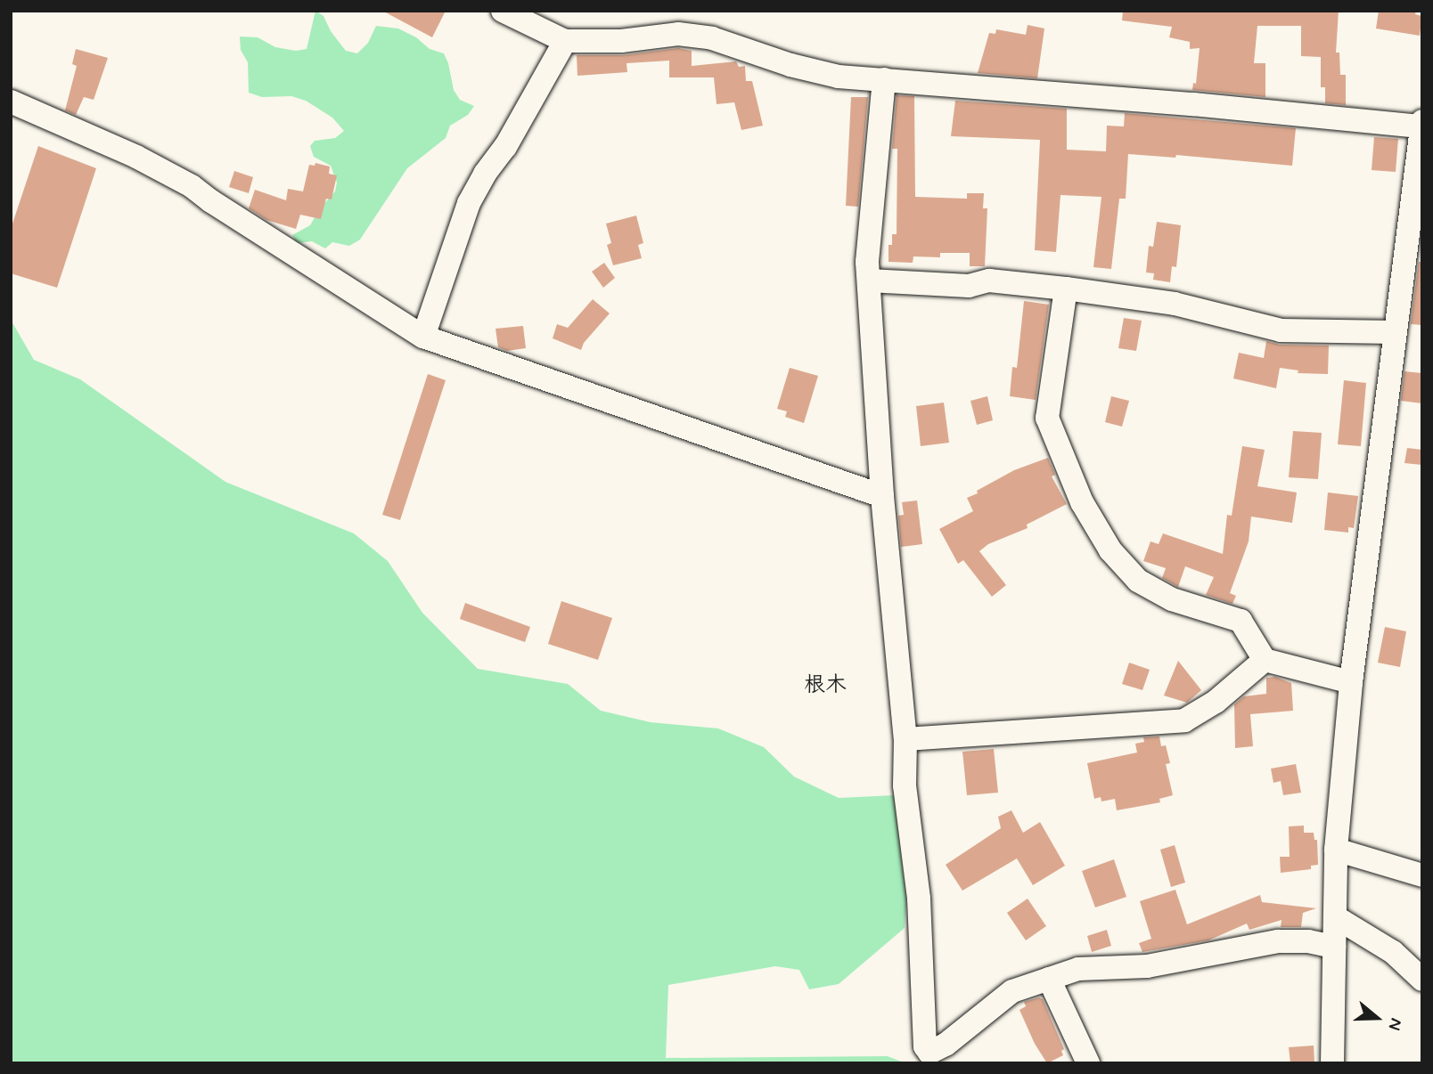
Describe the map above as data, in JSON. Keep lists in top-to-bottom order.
{
  "districts": ["根木"],
  "north": "right"
}
